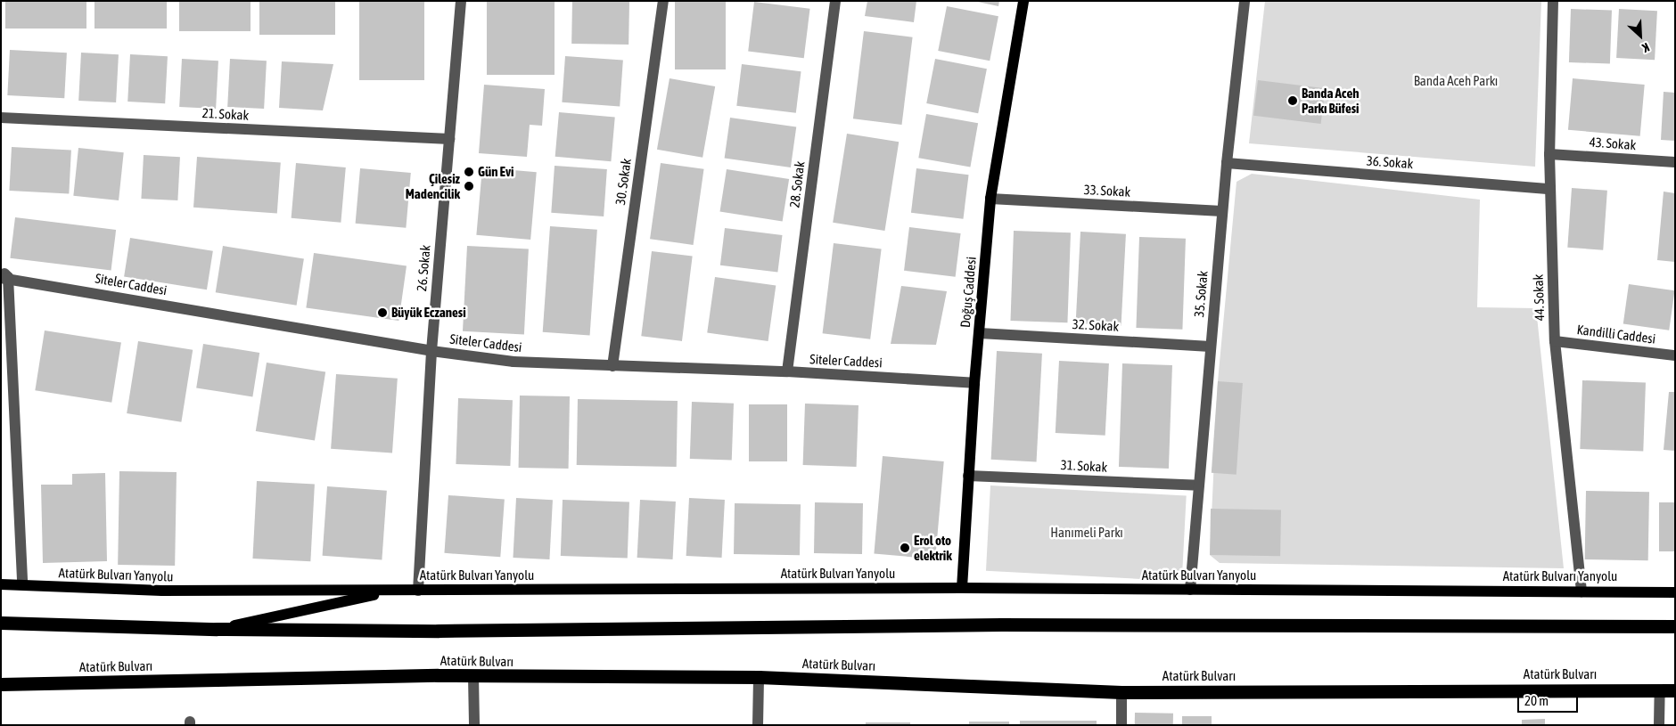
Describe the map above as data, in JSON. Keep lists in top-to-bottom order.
{
  "streets": {
    "highway": ["Atatürk Bulvarı"],
    "main road": ["Doğuş Caddesi", "Atatürk Bulvarı Yanyolu"],
    "street": [
      "21. Sokak",
      "43. Sokak",
      "36. Sokak",
      "30. Sokak",
      "28. Sokak",
      "33. Sokak",
      "26. Sokak",
      "Siteler Caddesi",
      "35. Sokak",
      "44. Sokak",
      "32. Sokak",
      "Kandilli Caddesi",
      "31. Sokak"
    ]
  },
  "crossings": [
    ["21. Sokak", "26. Sokak"],
    ["43. Sokak", "44. Sokak"],
    ["36. Sokak", "35. Sokak"],
    ["36. Sokak", "44. Sokak"],
    ["30. Sokak", "Siteler Caddesi"],
    ["28. Sokak", "Siteler Caddesi"],
    ["33. Sokak", "Doğuş Caddesi"],
    ["33. Sokak", "35. Sokak"],
    ["26. Sokak", "Siteler Caddesi"],
    ["26. Sokak", "Atatürk Bulvarı Yanyolu"],
    ["Siteler Caddesi", "Doğuş Caddesi"],
    ["Doğuş Caddesi", "32. Sokak"],
    ["Doğuş Caddesi", "31. Sokak"],
    ["Doğuş Caddesi", "Atatürk Bulvarı Yanyolu"],
    ["35. Sokak", "32. Sokak"],
    ["35. Sokak", "31. Sokak"],
    ["35. Sokak", "Atatürk Bulvarı Yanyolu"],
    ["44. Sokak", "Kandilli Caddesi"],
    ["44. Sokak", "Atatürk Bulvarı Yanyolu"]
  ],
  "parks": ["Banda Aceh Parkı", "Hanımeli Parkı"],
  "places": [
    "Banda Aceh Parkı Büfesi",
    "Gün Evi",
    "Çilesiz Madencilik",
    "Büyük Eczanesi",
    "Erol oto elektrik"
  ],
  "scale_bar": "20 m",
  "north": "bottom right"
}
